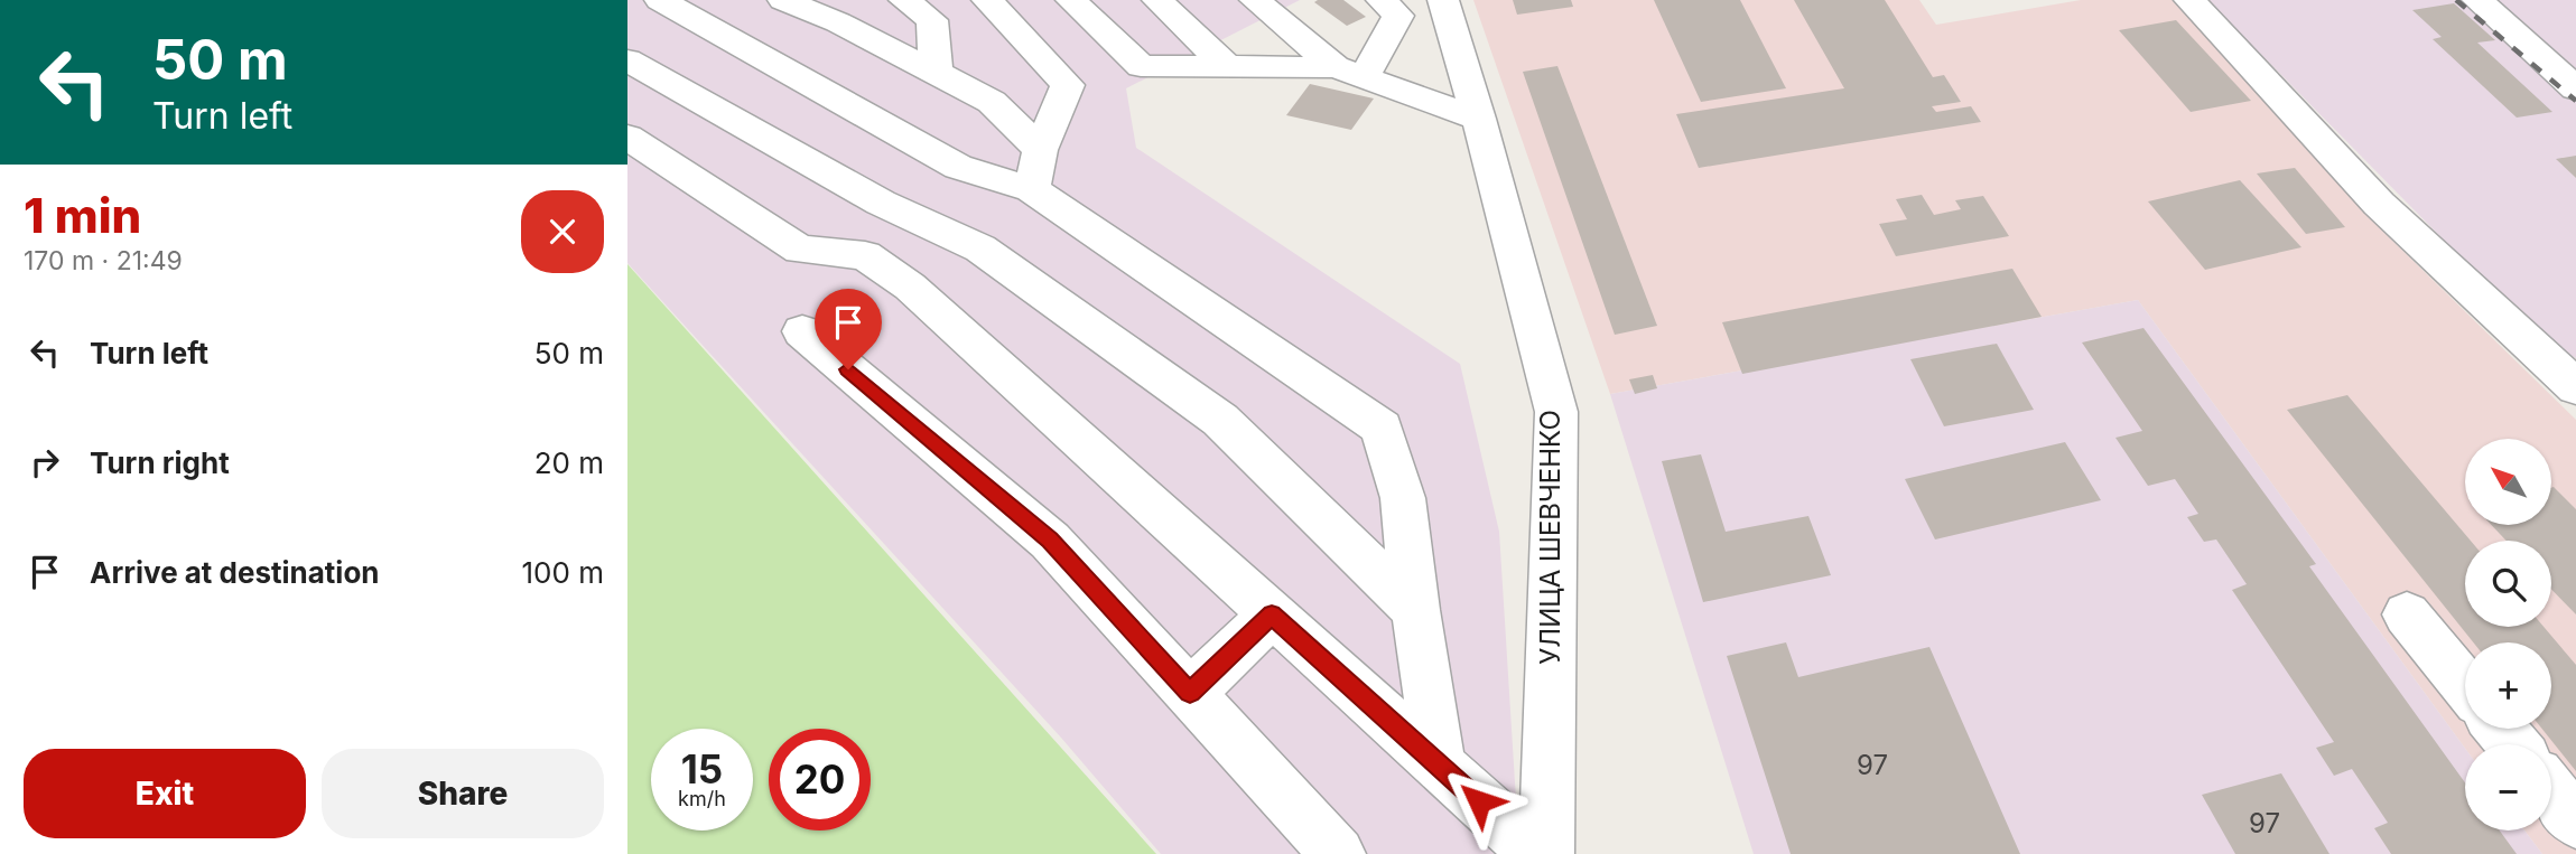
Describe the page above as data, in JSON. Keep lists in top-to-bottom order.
{
  "streets": {
    "street": ["УЛИЦА ШЕВЧЕНКО"]
  },
  "house_numbers": ["97", "97"],
  "north": "top left",
  "page": {
    "turn": ["50 m", "Turn left"],
    "heading": ["1 min", "170 m · 21:49"],
    "list": [
      {
        "name": "Turn left",
        "value": "50 m"
      },
      {
        "name": "Turn right",
        "value": "20 m"
      },
      {
        "name": "Arrive at destination",
        "value": "100 m"
      }
    ],
    "map_buttons": ["+", "−"],
    "speed": "15 km/h",
    "limit": "20",
    "buttons": ["Exit", "Share"]
  }
}
